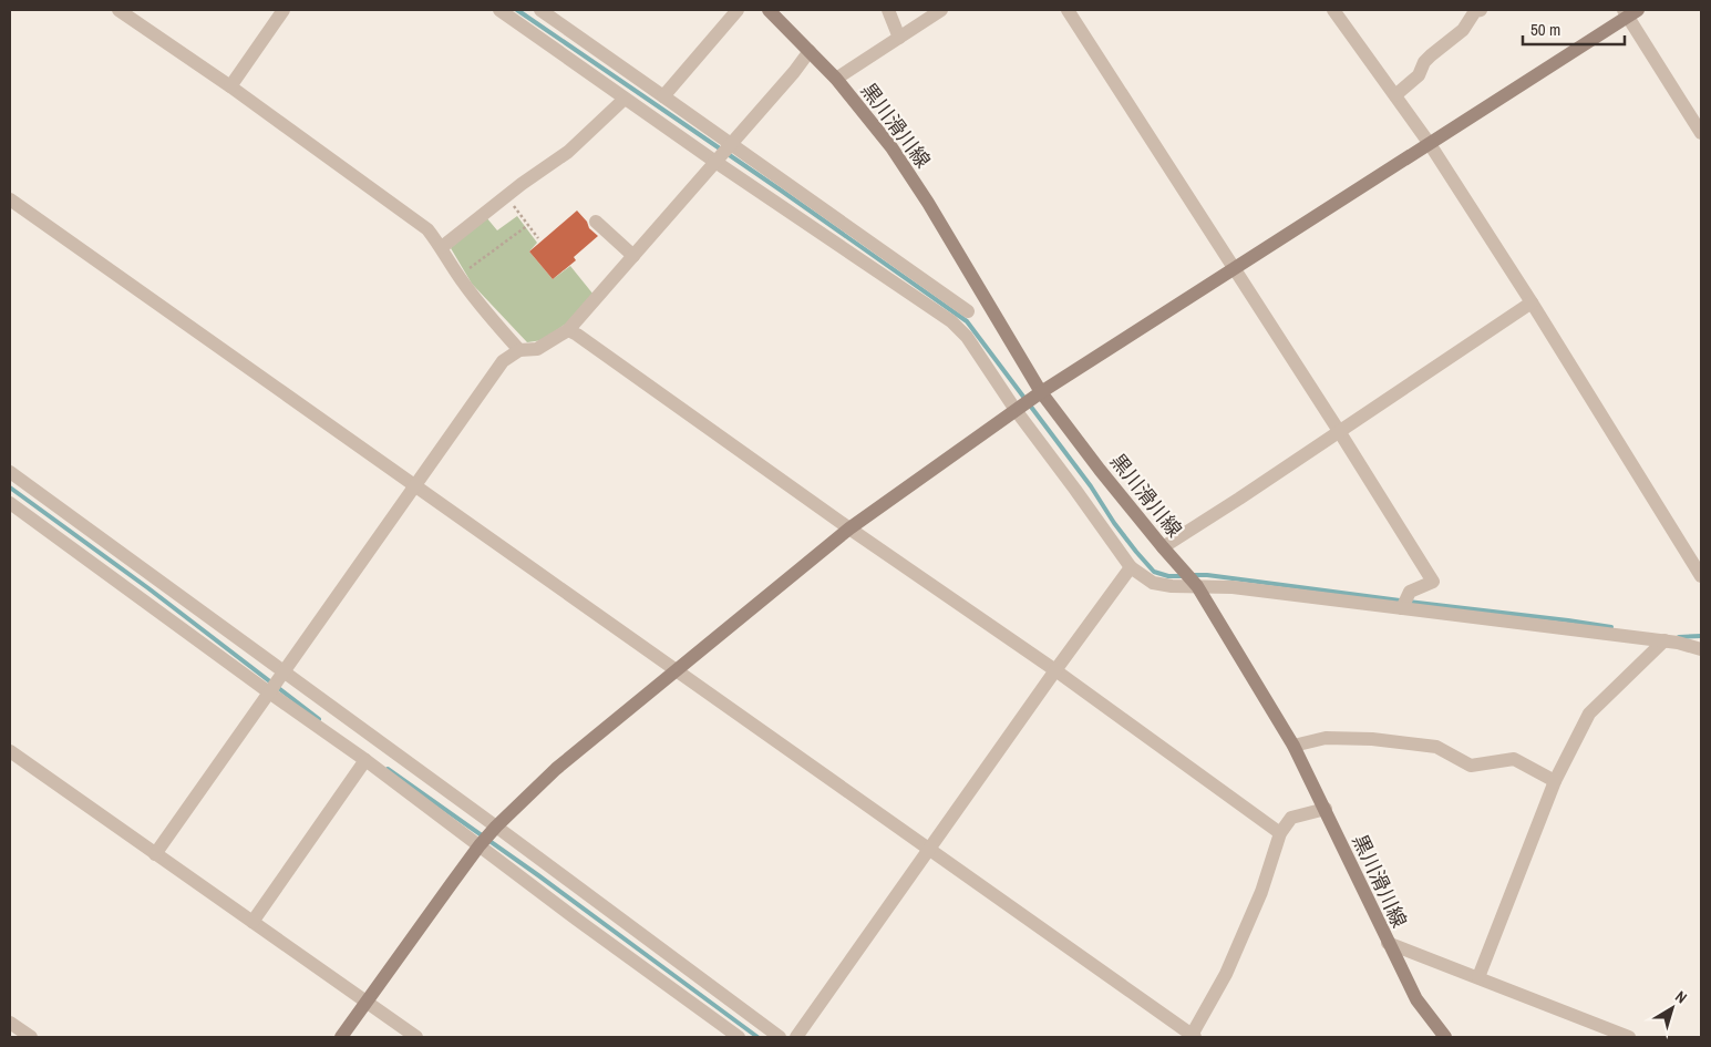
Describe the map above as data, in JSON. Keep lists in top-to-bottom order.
{
  "streets": {
    "street": ["黒川滑川線"]
  },
  "scale_bar": "50 m",
  "north": "top right"
}
